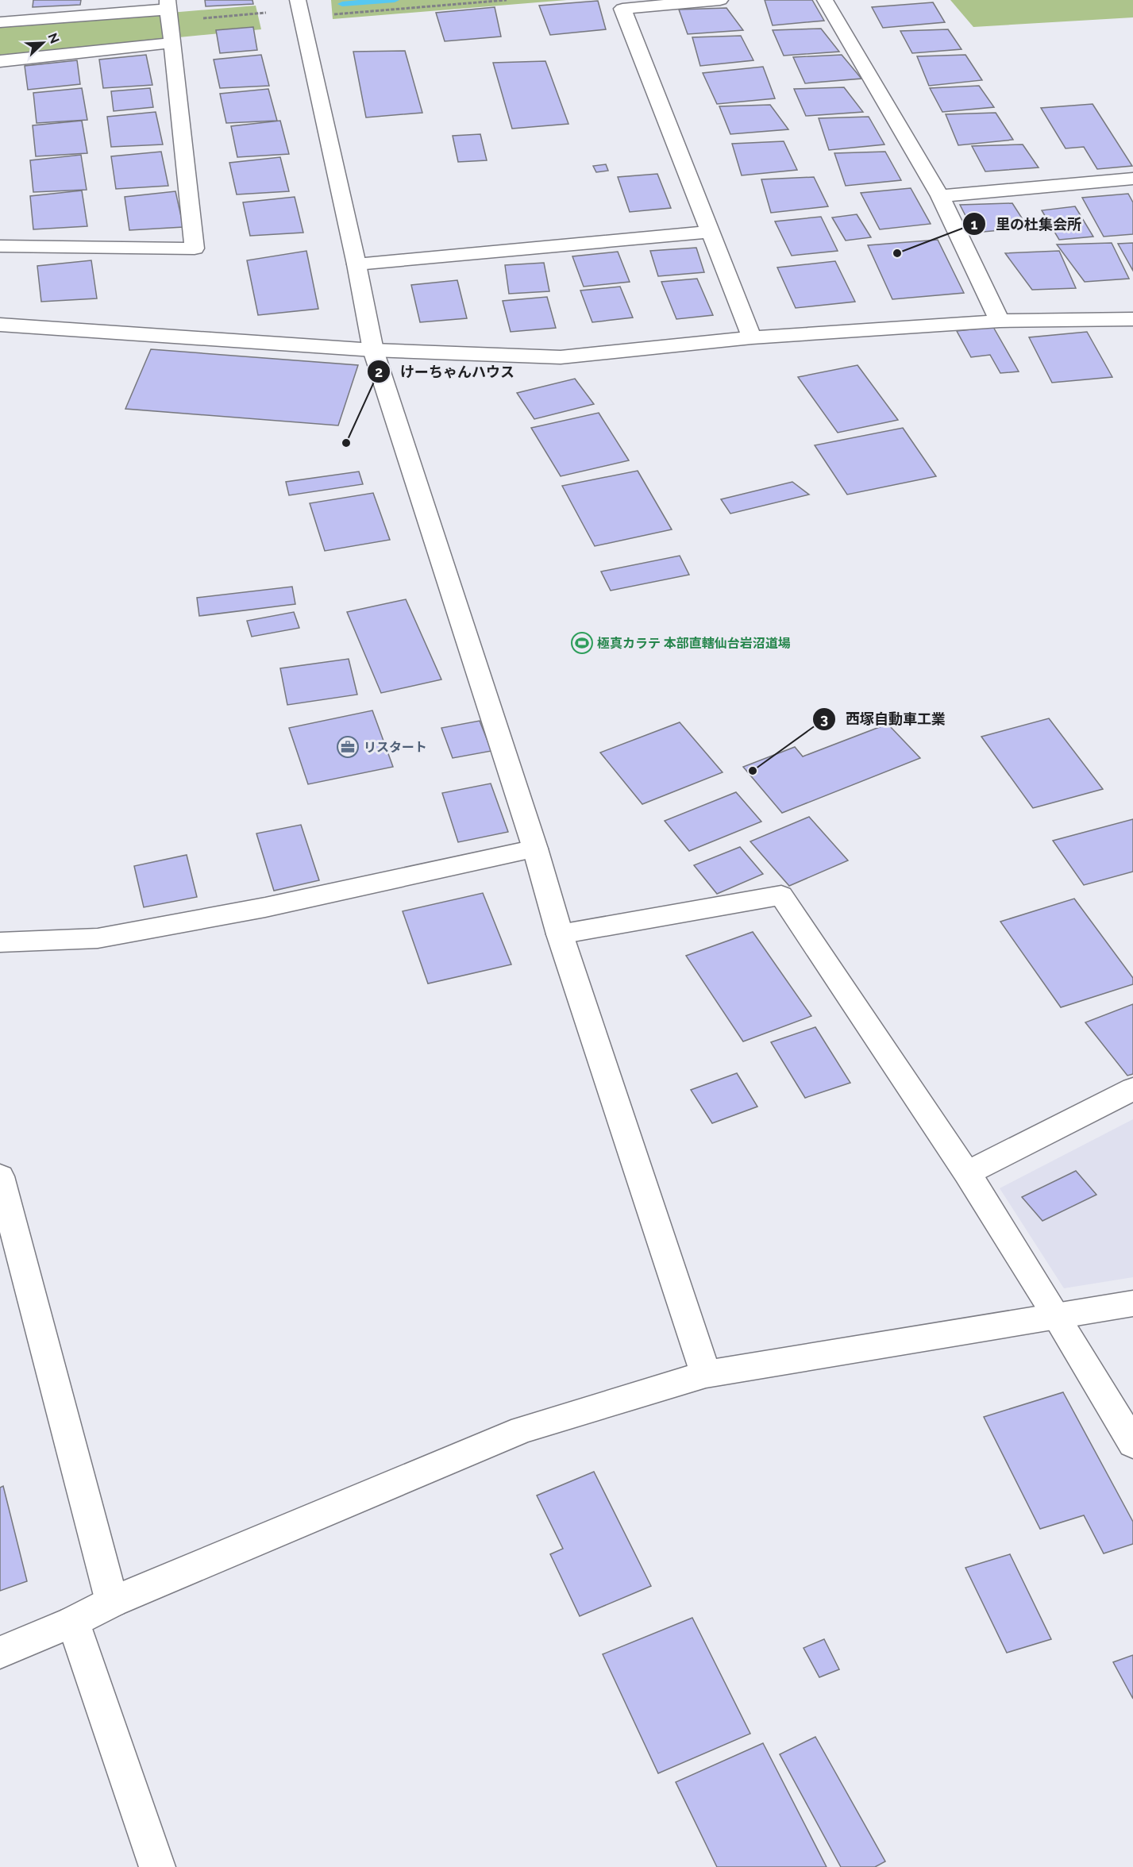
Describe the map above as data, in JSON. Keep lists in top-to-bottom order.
{
  "places": {
    "other": ["里の杜集会所", "けーちゃんハウス", "西塚自動車工業"],
    "sports": ["極真カラテ 本部直轄仙台岩沼道場"],
    "office": ["リスタート"]
  },
  "north": "top right"
}
